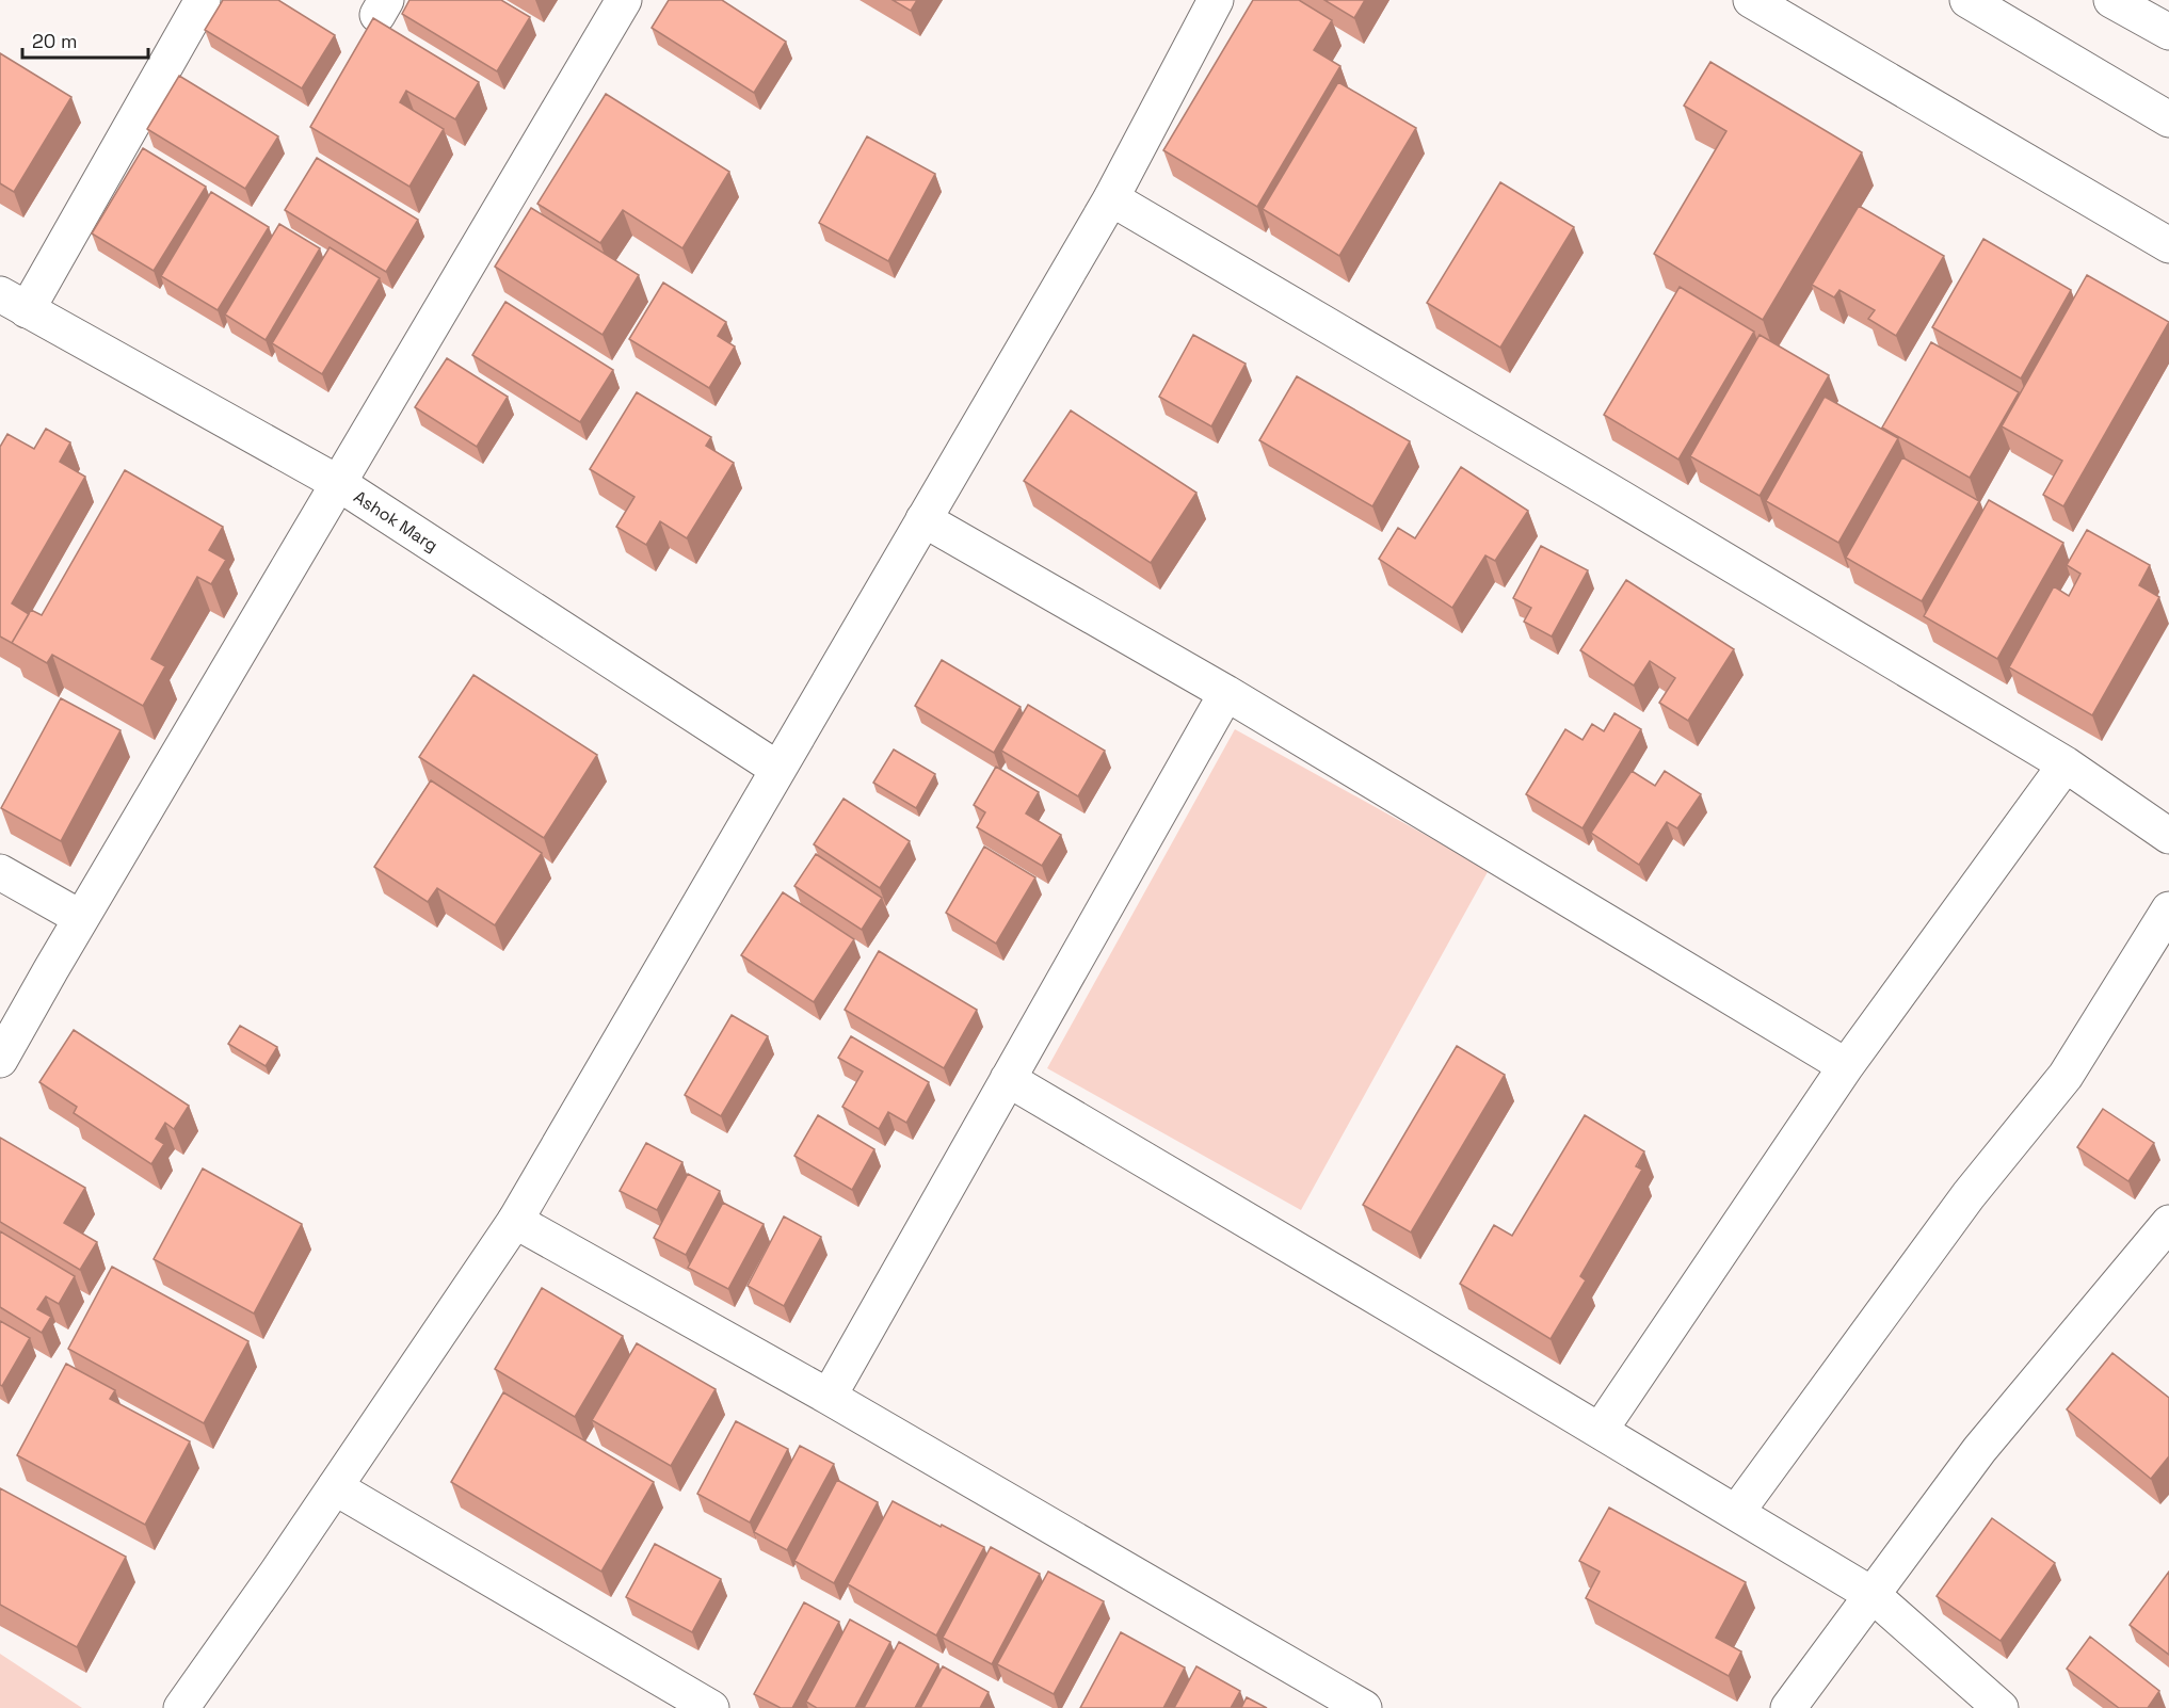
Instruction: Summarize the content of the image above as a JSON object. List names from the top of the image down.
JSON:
{
  "streets": {
    "street": ["Ashok Marg"]
  },
  "scale_bar": "20 m"
}
